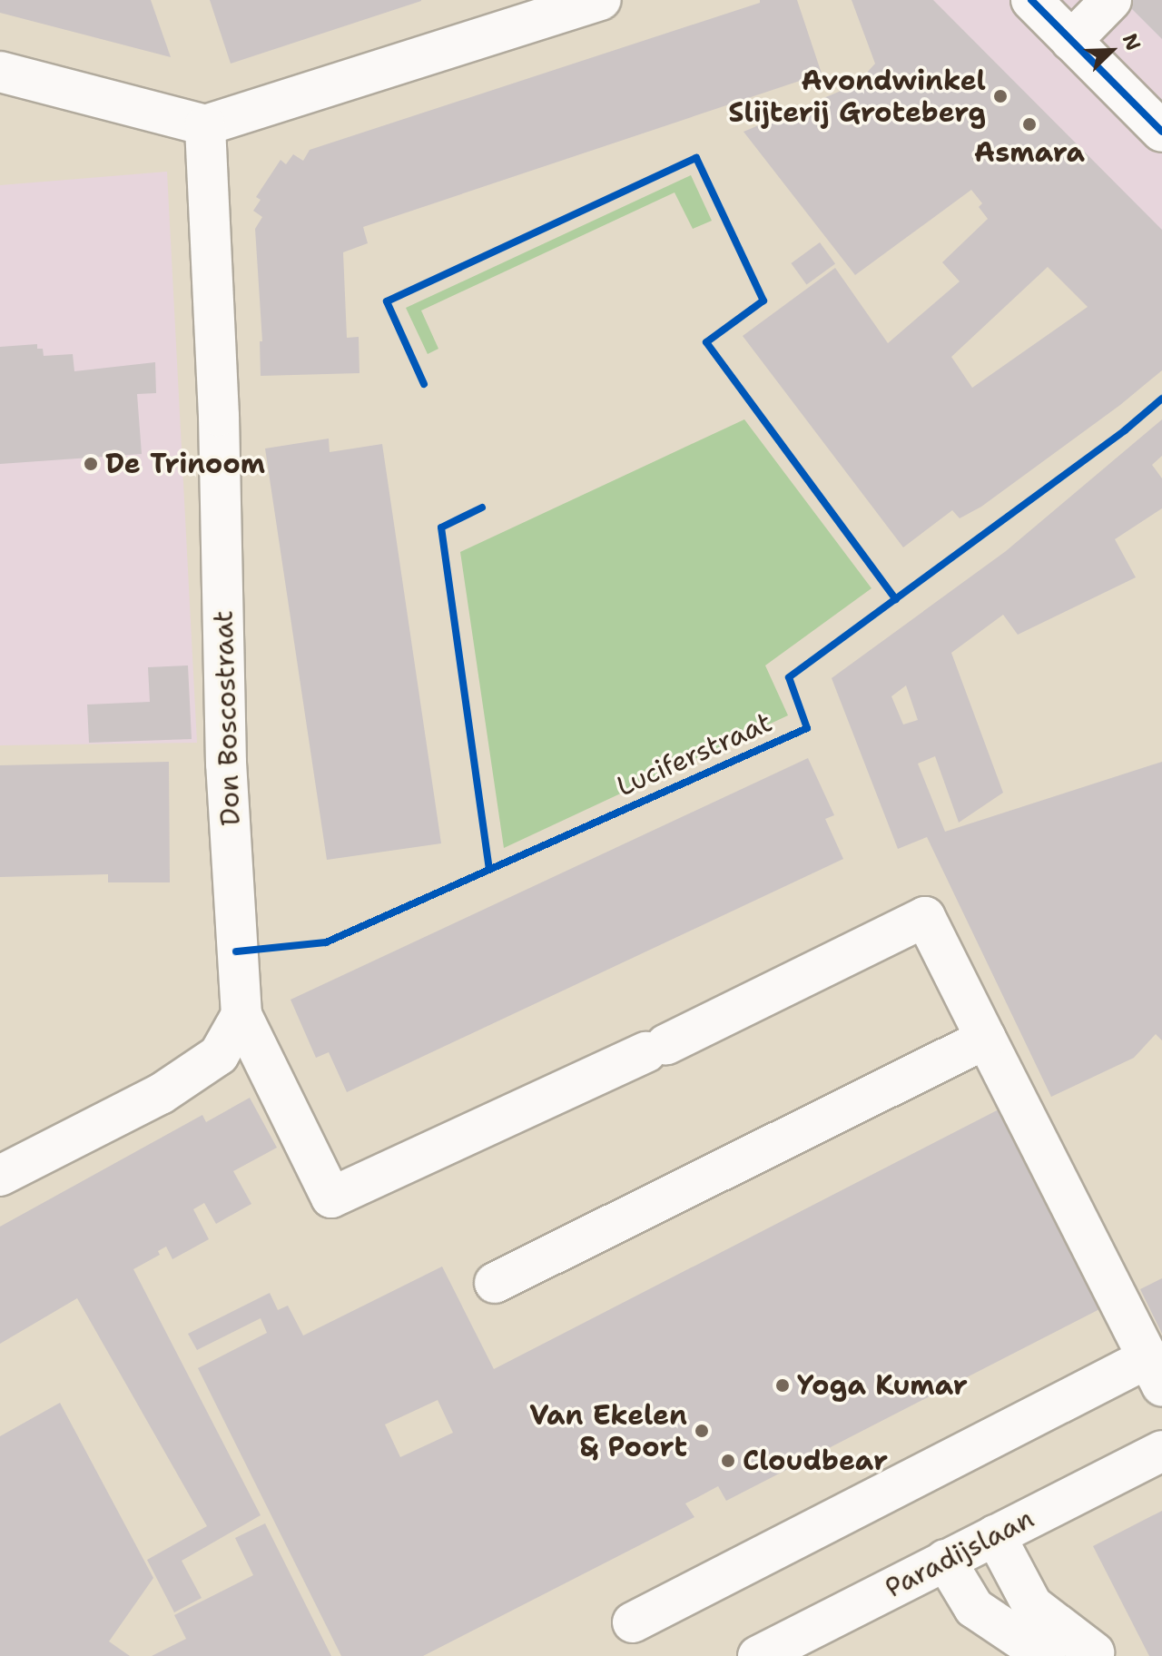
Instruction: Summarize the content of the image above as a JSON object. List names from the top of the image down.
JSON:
{
  "streets": {
    "street": ["Don Boscostraat", "Paradijslaan"],
    "cycle path": ["Luciferstraat"]
  },
  "places": [
    "Avondwinkel Slijterij Groteberg",
    "Asmara",
    "De Trinoom",
    "Yoga Kumar",
    "Van Ekelen & Poort",
    "Cloudbear"
  ],
  "north": "top right"
}
